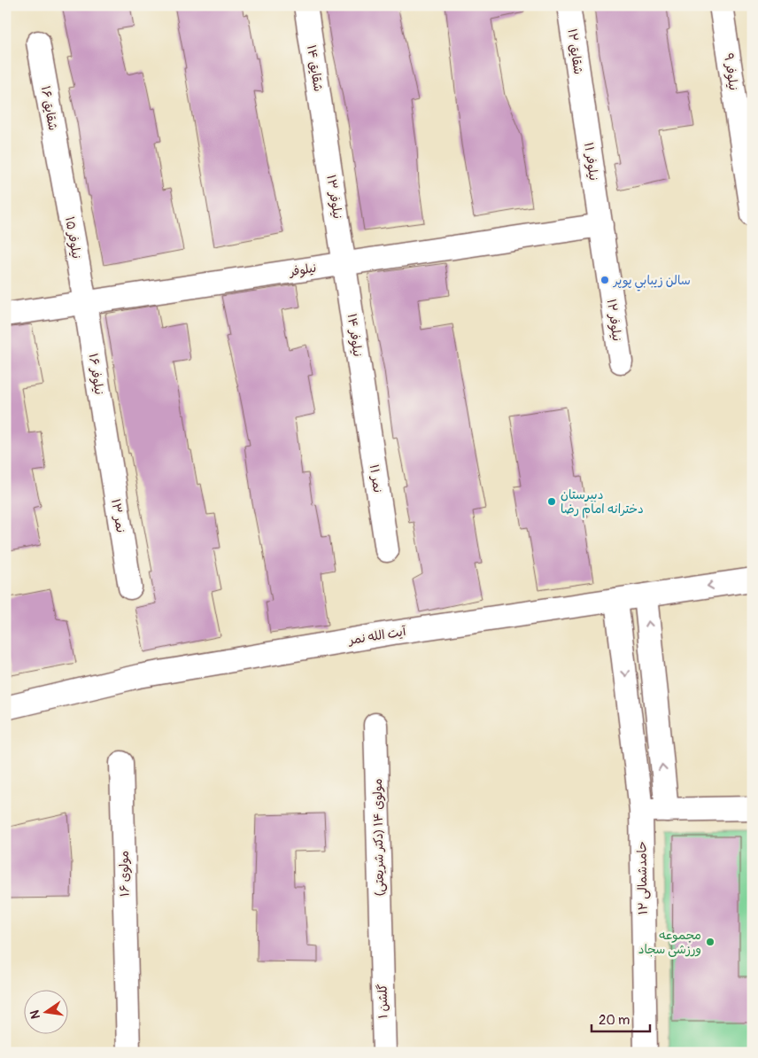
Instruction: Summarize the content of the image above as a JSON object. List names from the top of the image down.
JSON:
{
  "streets": {
    "street": [
      "شقایق ۱۲",
      "شقایق ۱۴",
      "نیلوفر ۹",
      "شقایق ۱۶",
      "نیلوفر ۱۱",
      "نیلوفر ۱۳",
      "نیلوفر ۱۵",
      "نیلوفر",
      "نیلوفر ۱۲",
      "نیلوفر ۱۴",
      "نیلوفر ۱۶",
      "نمر ۱۱",
      "نمر ۱۳",
      "آیت الله نمر",
      "مولوی ۱۴ (دکتر شریعتی)",
      "مولوی ۱۶",
      "حامدشمالی ۱۲",
      "گلشن ۱"
    ]
  },
  "crossings": [
    ["شقایق ۱۲", "نیلوفر ۱۱"],
    ["شقایق ۱۴", "نیلوفر ۱۳"],
    ["شقایق ۱۶", "نیلوفر ۱۵"],
    ["نیلوفر ۱۱", "نیلوفر"],
    ["نیلوفر ۱۱", "نیلوفر ۱۲"],
    ["نیلوفر ۱۳", "نیلوفر"],
    ["نیلوفر ۱۳", "نیلوفر ۱۴"],
    ["نیلوفر ۱۵", "نیلوفر"],
    ["نیلوفر ۱۵", "نیلوفر ۱۶"],
    ["نیلوفر", "نیلوفر ۱۲"],
    ["نیلوفر", "نیلوفر ۱۴"],
    ["نیلوفر", "نیلوفر ۱۶"],
    ["نیلوفر ۱۴", "نمر ۱۱"],
    ["نیلوفر ۱۶", "نمر ۱۳"],
    ["آیت الله نمر", "حامدشمالی ۱۲"],
    ["مولوی ۱۴ (دکتر شریعتی)", "گلشن ۱"]
  ],
  "places": ["سالن زيبابي پوپر", "دبیرستان دخترانه امام رضا", "مجموعه ورزشی سجاد"],
  "scale_bar": "20 m",
  "north": "left"
}
